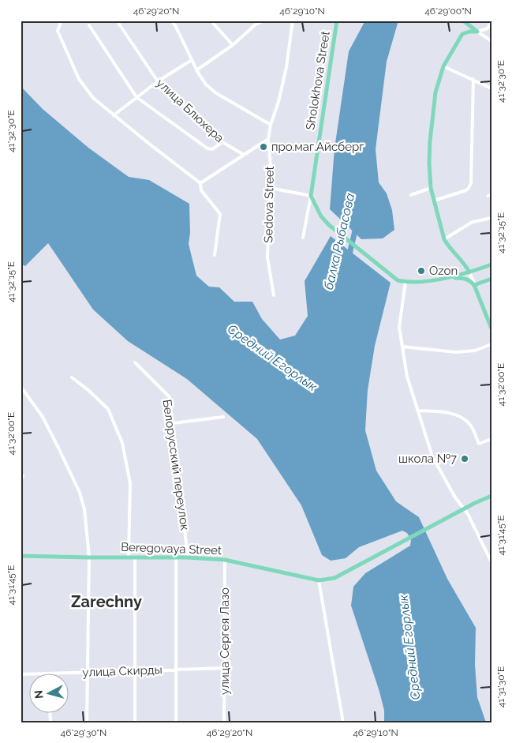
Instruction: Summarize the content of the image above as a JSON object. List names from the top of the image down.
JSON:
{
  "streets": {
    "main road": ["Sholokhova Street", "Beregovaya Street"],
    "street": [
      "улица Блюхера",
      "Sedova Street",
      "Белорусский переулок",
      "улица Сергея Лазо",
      "улица Скирды"
    ]
  },
  "crossings": [
    ["Белорусский переулок", "Beregovaya Street"],
    ["Beregovaya Street", "улица Сергея Лазо"],
    ["улица Сергея Лазо", "улица Скирды"]
  ],
  "districts": ["Zarechny"],
  "water": ["балка Рыбасова", "Средний Егорлык"],
  "places": ["про.маг.Айсберг", "Ozon", "школа №7"],
  "north": "left",
  "coordinates": [
    "46°29'20\"N",
    "46°29'10\"N",
    "46°29'00\"N",
    "41°32'30\"E",
    "41°32'15\"E",
    "41°32'00\"E",
    "41°31'45\"E",
    "41°31'30\"E",
    "46°29'30\"N"
  ]
}
